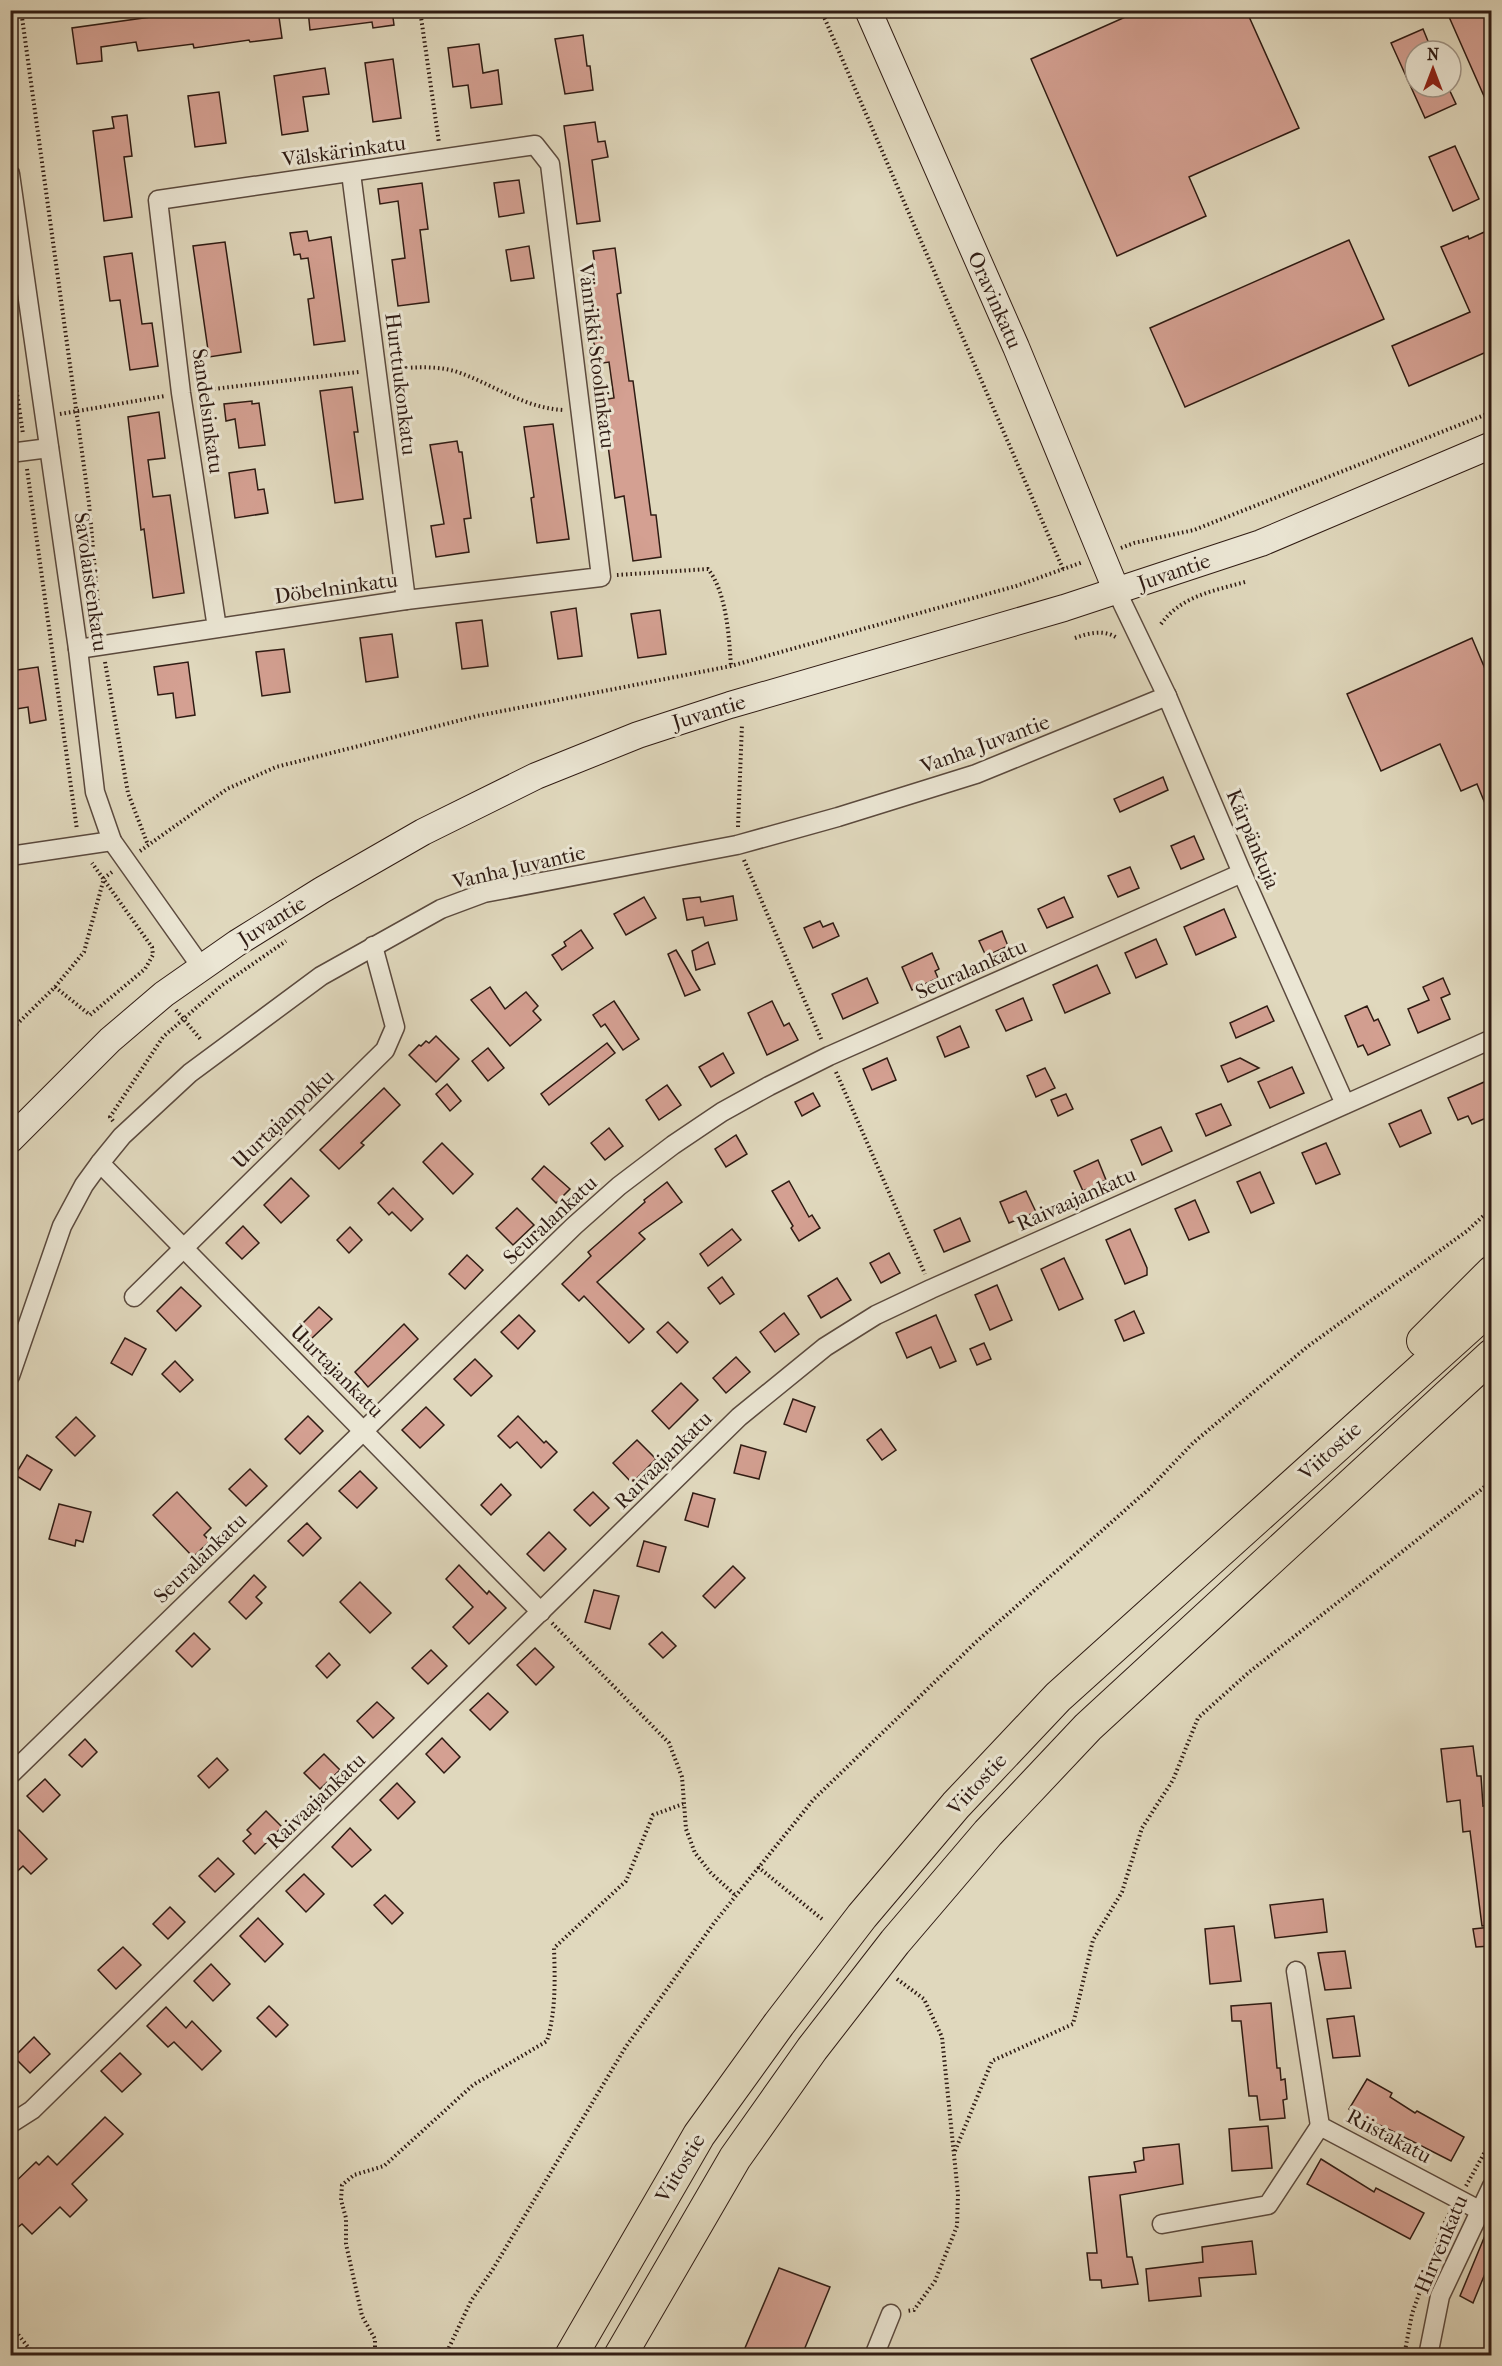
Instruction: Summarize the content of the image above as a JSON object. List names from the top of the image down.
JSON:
{
  "streets": {
    "highway": ["Viitostie"],
    "main road": ["Oravinkatu", "Juvantie"],
    "street": [
      "Välskärinkatu",
      "Vänrikki Stoolinkatu",
      "Hurttiukonkatu",
      "Sandelsinkatu",
      "Savolaistenkatu",
      "Döbelninkatu",
      "Vanha Juvantie",
      "Kärpänkuja",
      "Seuralankatu",
      "Uurtajanpolku",
      "Raivaajankatu",
      "Uurtajankatu",
      "Riistakatu",
      "Hirvenkatu"
    ]
  },
  "crossings": [
    ["Välskärinkatu", "Vänrikki Stoolinkatu"],
    ["Välskärinkatu", "Hurttiukonkatu"],
    ["Välskärinkatu", "Sandelsinkatu"],
    ["Oravinkatu", "Juvantie"],
    ["Oravinkatu", "Kärpänkuja"],
    ["Vänrikki Stoolinkatu", "Döbelninkatu"],
    ["Hurttiukonkatu", "Döbelninkatu"],
    ["Sandelsinkatu", "Döbelninkatu"],
    ["Juvantie", "Savolaistenkatu"],
    ["Juvantie", "Kärpänkuja"],
    ["Savolaistenkatu", "Döbelninkatu"],
    ["Vanha Juvantie", "Kärpänkuja"],
    ["Vanha Juvantie", "Uurtajanpolku"],
    ["Vanha Juvantie", "Uurtajankatu"],
    ["Kärpänkuja", "Seuralankatu"],
    ["Kärpänkuja", "Raivaajankatu"],
    ["Seuralankatu", "Uurtajankatu"],
    ["Uurtajanpolku", "Uurtajankatu"],
    ["Raivaajankatu", "Uurtajankatu"],
    ["Riistakatu", "Hirvenkatu"]
  ],
  "north": "top"
}
